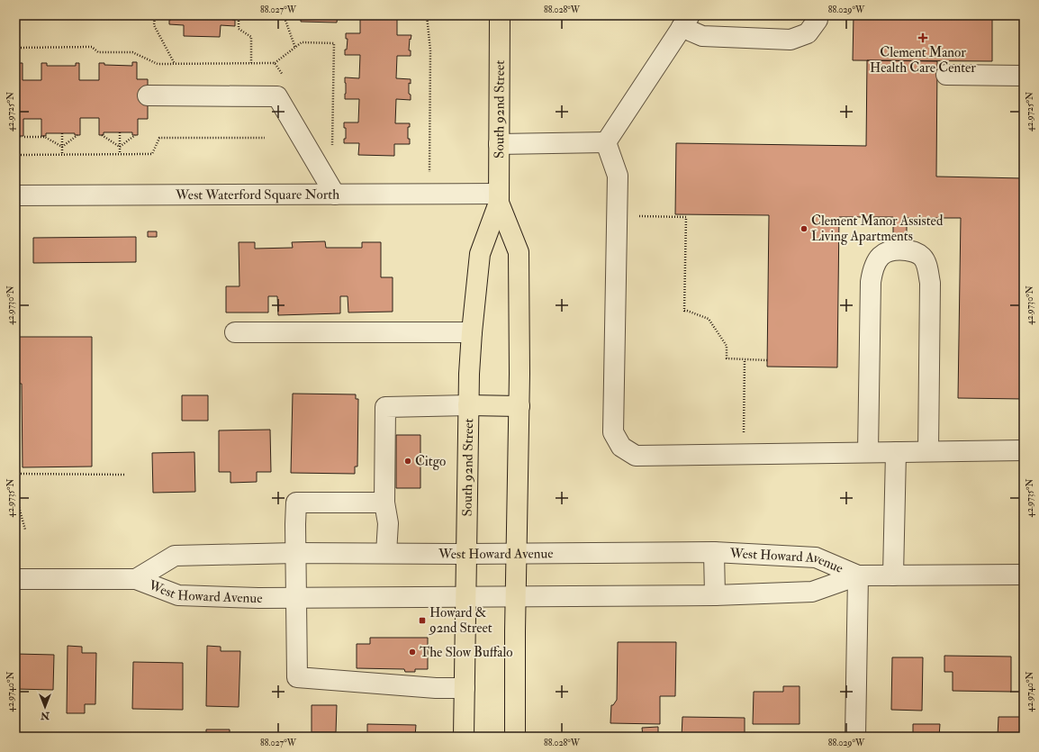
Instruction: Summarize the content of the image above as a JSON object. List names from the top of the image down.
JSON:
{
  "streets": {
    "main road": ["South 92nd Street"],
    "street": ["West Waterford Square North", "West Howard Avenue"]
  },
  "crossings": [
    ["South 92nd Street", "West Waterford Square North"],
    ["South 92nd Street", "West Howard Avenue"]
  ],
  "places": {
    "health": ["Clement Manor Health Care Center"],
    "other": ["Clement Manor Assisted Living Apartments", "Citgo", "The Slow Buffalo"],
    "transit": ["Howard & 92nd Street"]
  },
  "north": "bottom",
  "coordinates": [
    "88.027°W",
    "88.028°W",
    "88.029°W",
    "42.9725°N",
    "42.9730°N",
    "42.9735°N",
    "42.9740°N"
  ]
}
